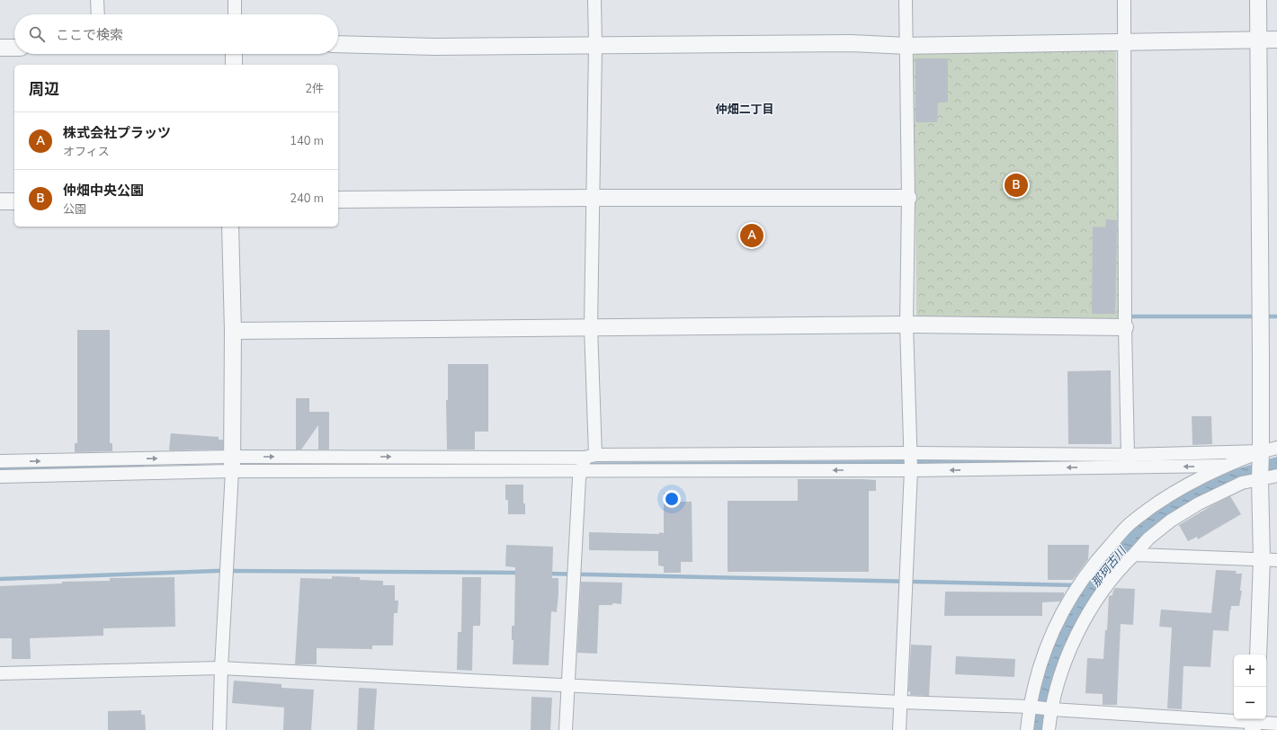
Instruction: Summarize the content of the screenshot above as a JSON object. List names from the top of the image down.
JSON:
{
  "districts": ["仲畑二丁目"],
  "water": ["那珂古川"],
  "page": {
    "search": "ここで検索",
    "heading": ["周辺", "2件"],
    "list": [
      {
        "mark": "A",
        "name": "株式会社プラッツ",
        "note": "オフィス",
        "value": "140 m"
      },
      {
        "mark": "B",
        "name": "仲畑中央公園",
        "note": "公園",
        "value": "240 m"
      }
    ],
    "pins": ["B", "A"],
    "map_buttons": ["+", "−"]
  }
}
